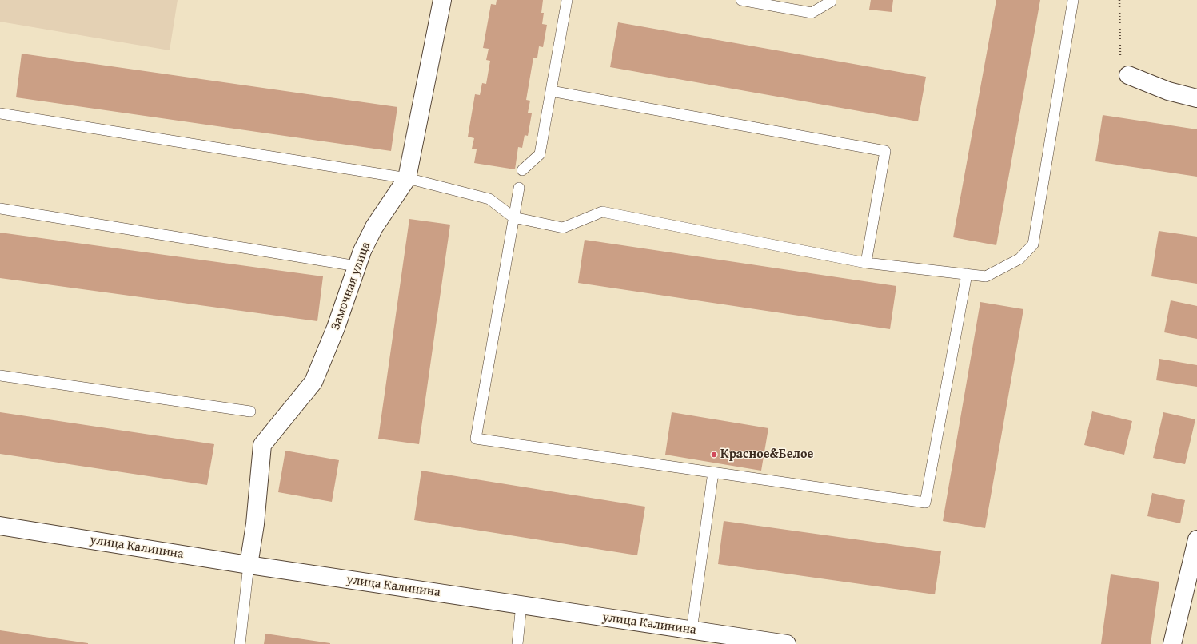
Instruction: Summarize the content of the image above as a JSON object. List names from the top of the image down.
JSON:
{
  "streets": {
    "street": ["Замочная улица", "улица Калинина"]
  },
  "crossings": [
    ["Замочная улица", "улица Калинина"]
  ],
  "places": ["Красное&Белое"]
}
